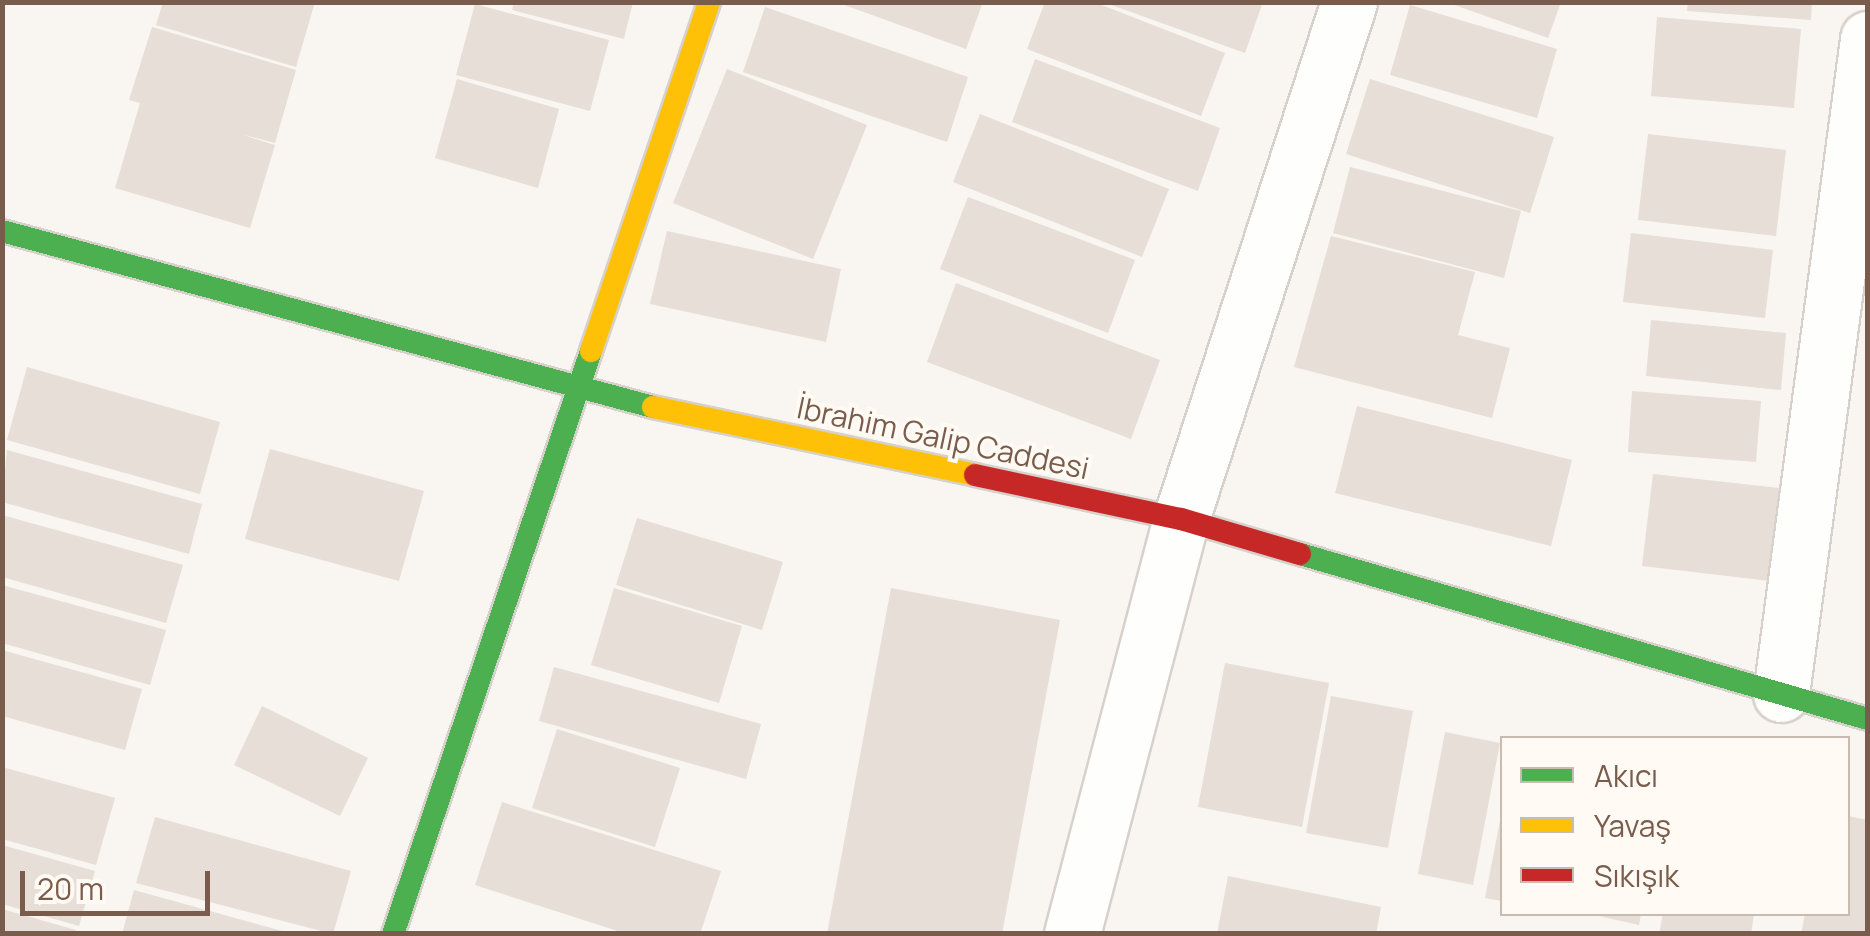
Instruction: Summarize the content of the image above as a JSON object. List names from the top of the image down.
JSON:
{
  "streets": {
    "street": ["İbrahim Galip Caddesi"]
  },
  "legend": ["Akıcı", "Yavaş", "Sıkışık"],
  "scale_bar": "20 m"
}
